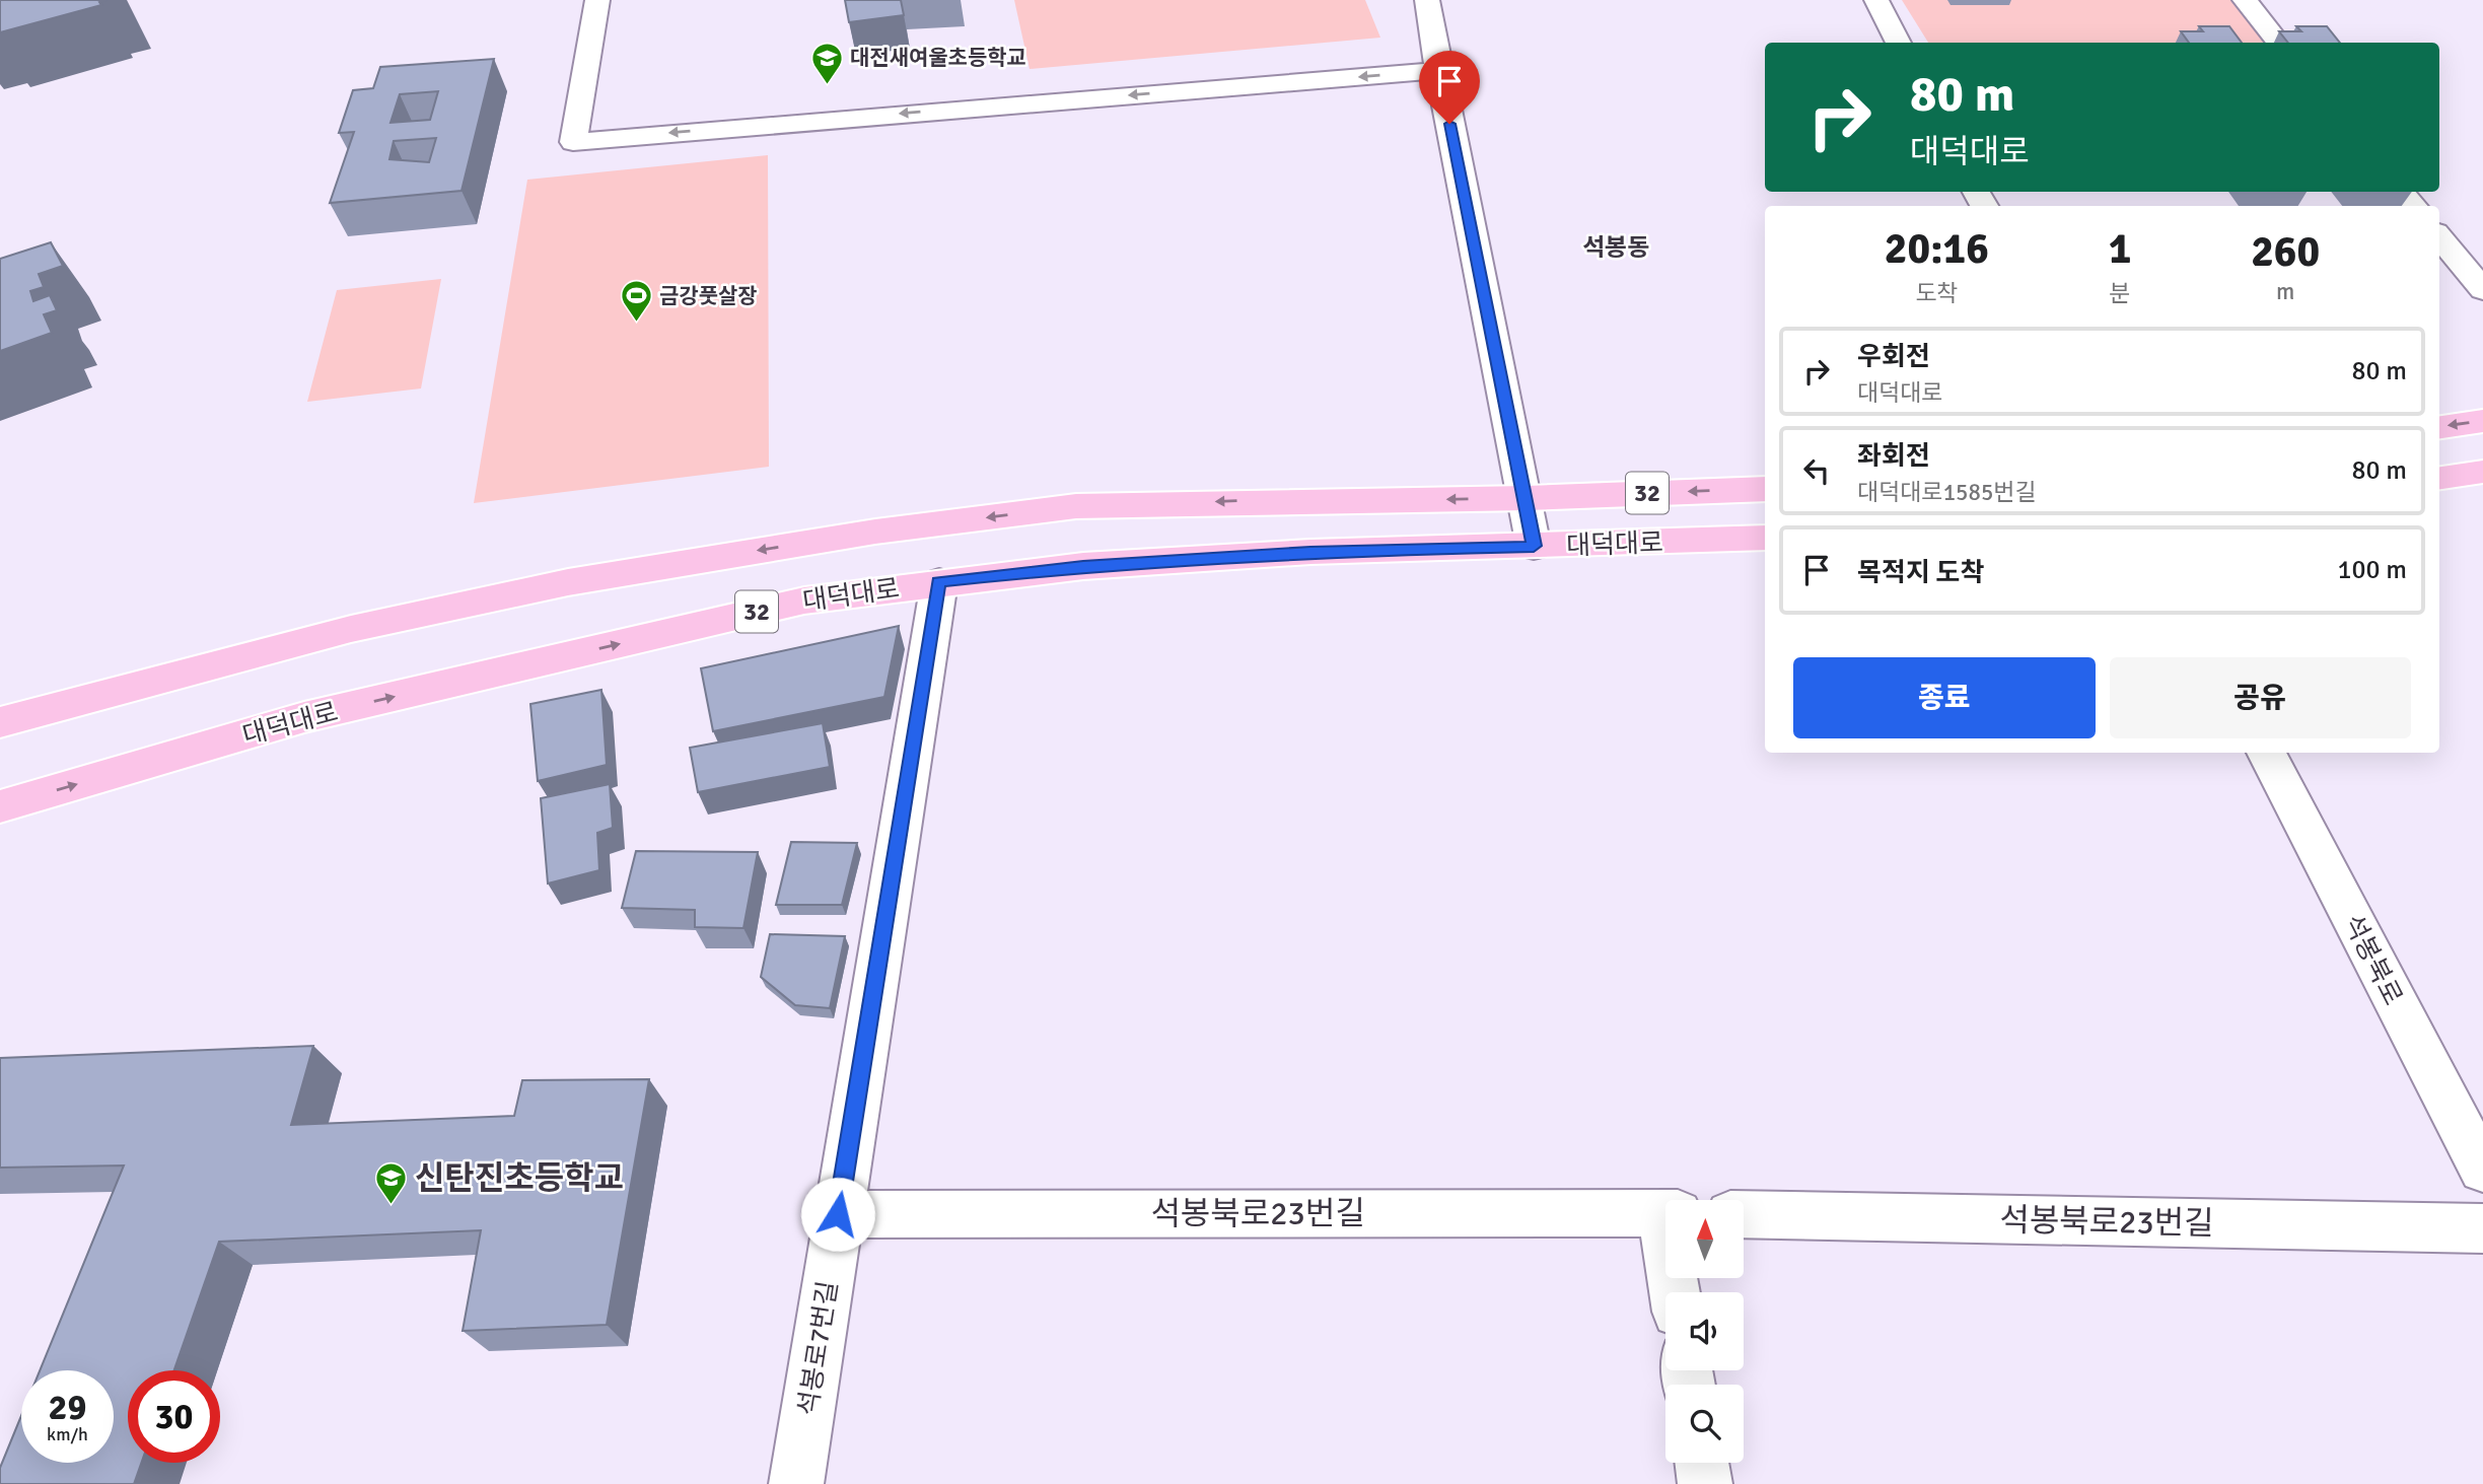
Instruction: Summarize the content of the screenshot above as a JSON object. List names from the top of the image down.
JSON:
{
  "streets": {
    "main road": ["32", "대덕대로"],
    "street": ["석봉북로", "석봉북로23번길", "석봉로7번길"]
  },
  "crossings": [
    ["대덕대로", "석봉로7번길"],
    ["석봉북로23번길", "석봉로7번길"]
  ],
  "districts": ["석봉동"],
  "places": {
    "school or university": ["대전새여울초등학교", "신탄진초등학교"],
    "sports": ["금강풋살장"]
  },
  "north": "top",
  "page": {
    "turn": ["80 m", "대덕대로"],
    "eta": [
      "20:16",
      "도착",
      "1",
      "분",
      "260",
      "m"
    ],
    "list": [
      {
        "name": "우회전",
        "note": "대덕대로",
        "value": "80 m"
      },
      {
        "name": "좌회전",
        "note": "대덕대로1585번길",
        "value": "80 m"
      },
      {
        "name": "목적지 도착",
        "value": "100 m"
      }
    ],
    "buttons": ["종료", "공유"],
    "speed": "29 km/h",
    "limit": "30"
  }
}
